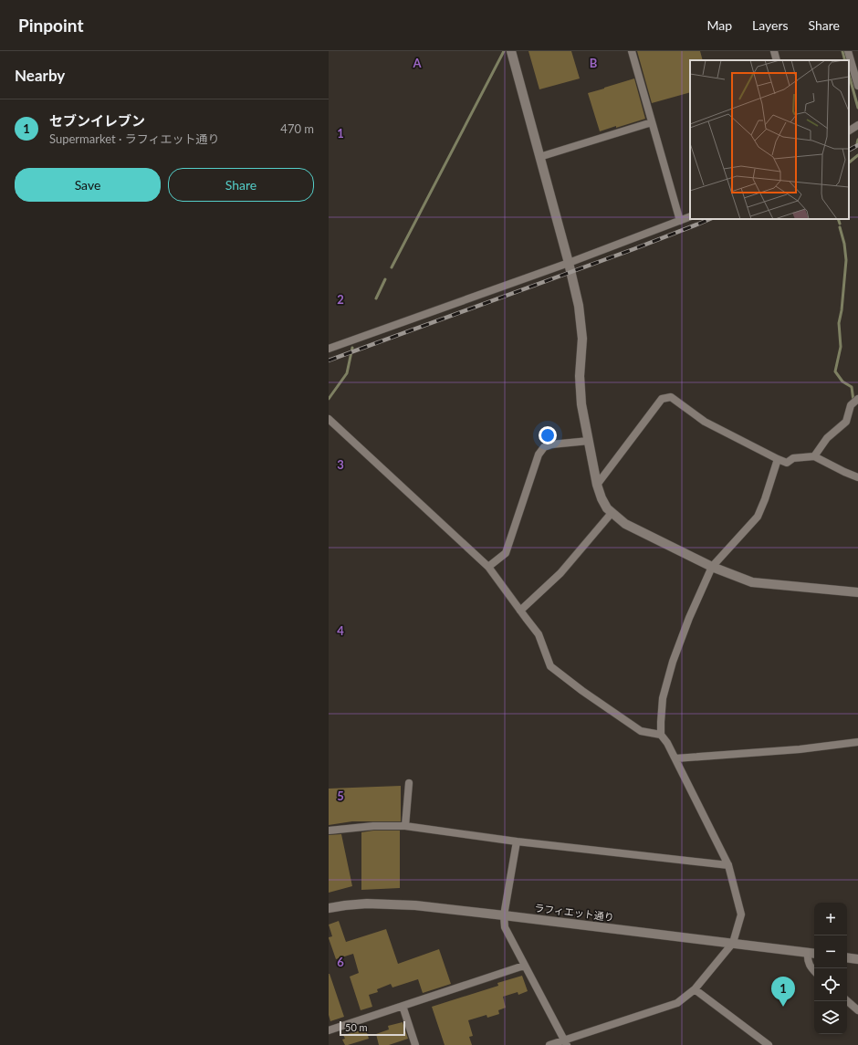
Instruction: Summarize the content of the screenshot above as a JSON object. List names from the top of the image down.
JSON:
{
  "streets": {
    "street": ["ラフィエット通り"]
  },
  "scale_bar": "50 m",
  "page": {
    "header": "Pinpoint",
    "nav": ["Map", "Layers", "Share"],
    "heading": "Nearby",
    "list": [
      {
        "mark": "1",
        "name": "セブンイレブン",
        "note": "Supermarket · ラフィエット通り",
        "value": "470 m"
      }
    ],
    "buttons": ["Save", "Share"],
    "map_buttons": ["+", "−"],
    "pins": "1",
    "scale": "50 m"
  },
  "grid": {
    "columns": ["A", "B"],
    "rows": [
      "1",
      "2",
      "3",
      "4",
      "5",
      "6"
    ]
  }
}
